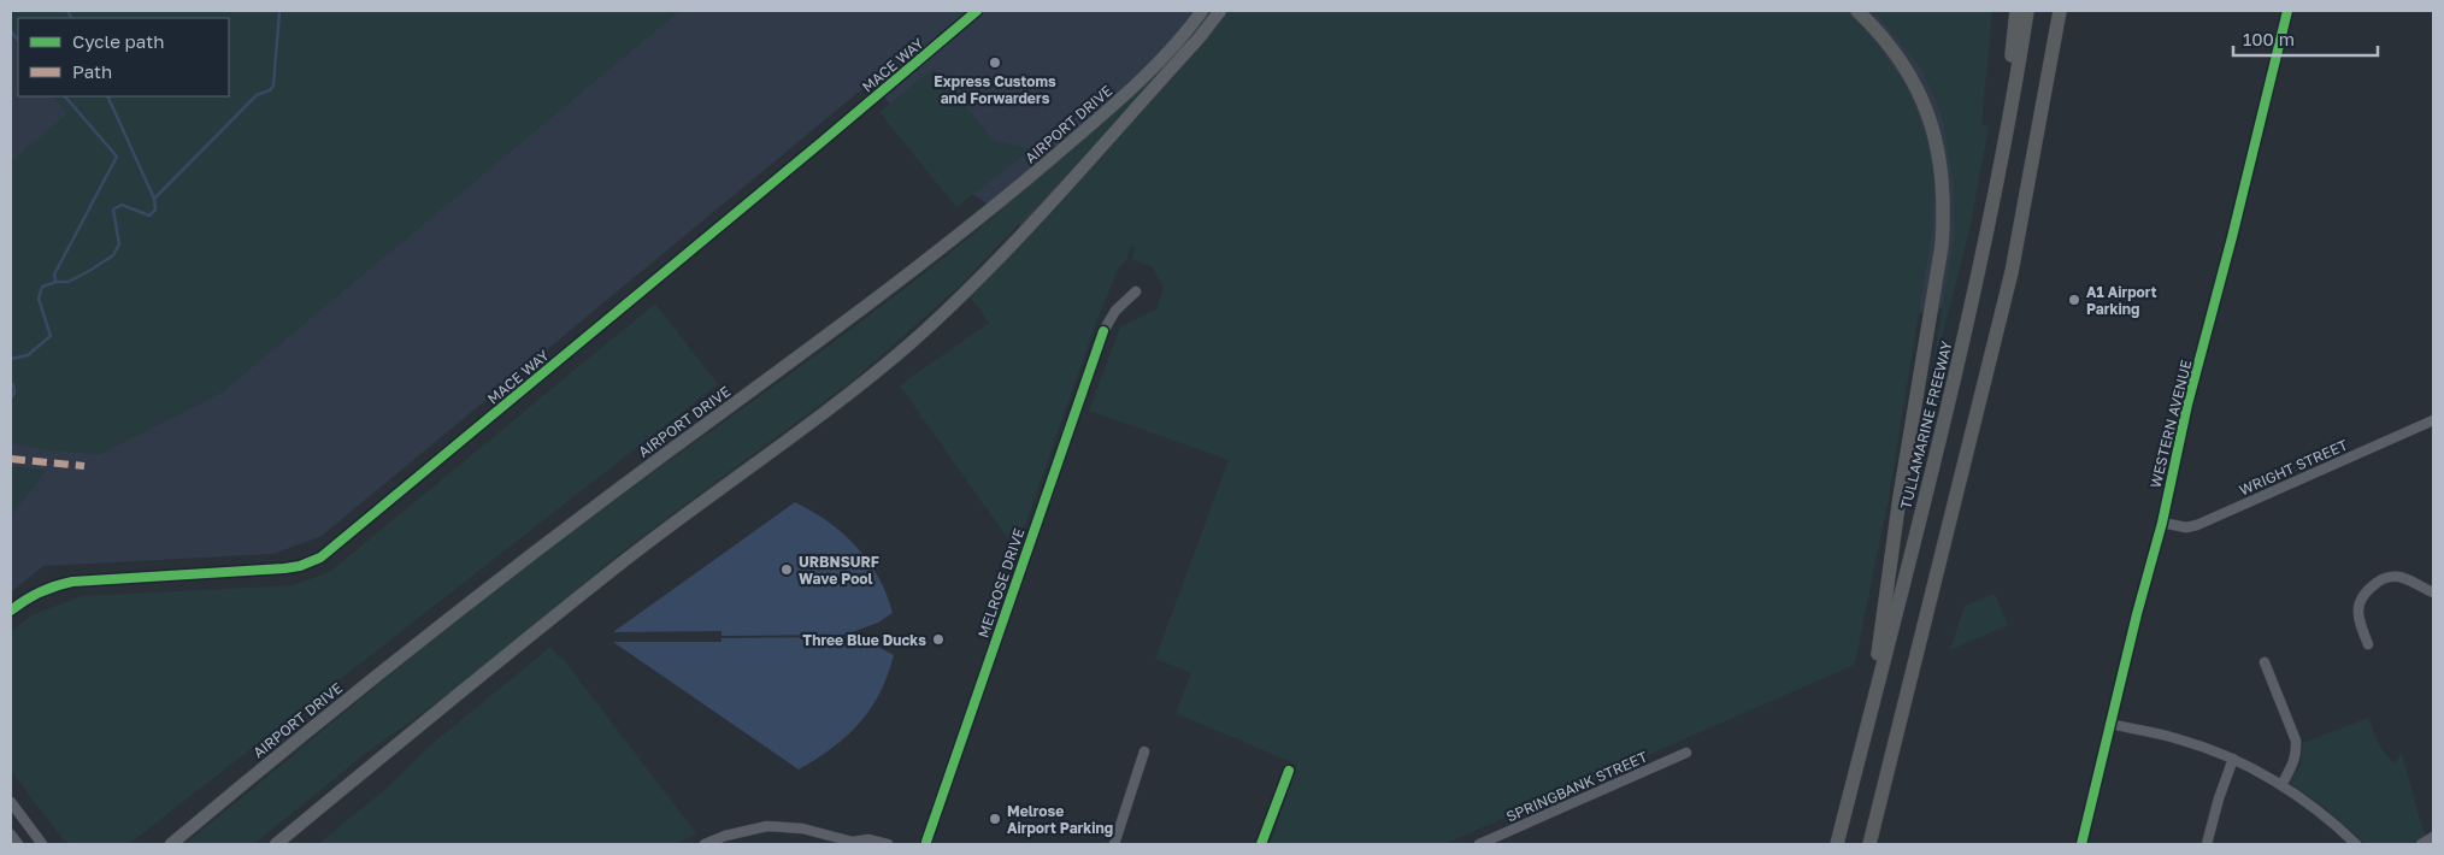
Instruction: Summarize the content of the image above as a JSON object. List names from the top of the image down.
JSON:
{
  "streets": {
    "highway": ["TULLAMARINE FREEWAY"],
    "main road": ["AIRPORT DRIVE"],
    "street": [
      "MACE WAY",
      "WESTERN AVENUE",
      "WRIGHT STREET",
      "MELROSE DRIVE",
      "SPRINGBANK STREET"
    ]
  },
  "crossings": [
    ["WESTERN AVENUE", "WRIGHT STREET"]
  ],
  "places": [
    "Express Customs and Forwarders",
    "A1 Airport Parking",
    "URBNSURF Wave Pool",
    "Three Blue Ducks",
    "Melrose Airport Parking"
  ],
  "legend": ["Cycle path", "Path"],
  "scale_bar": "100 m"
}
